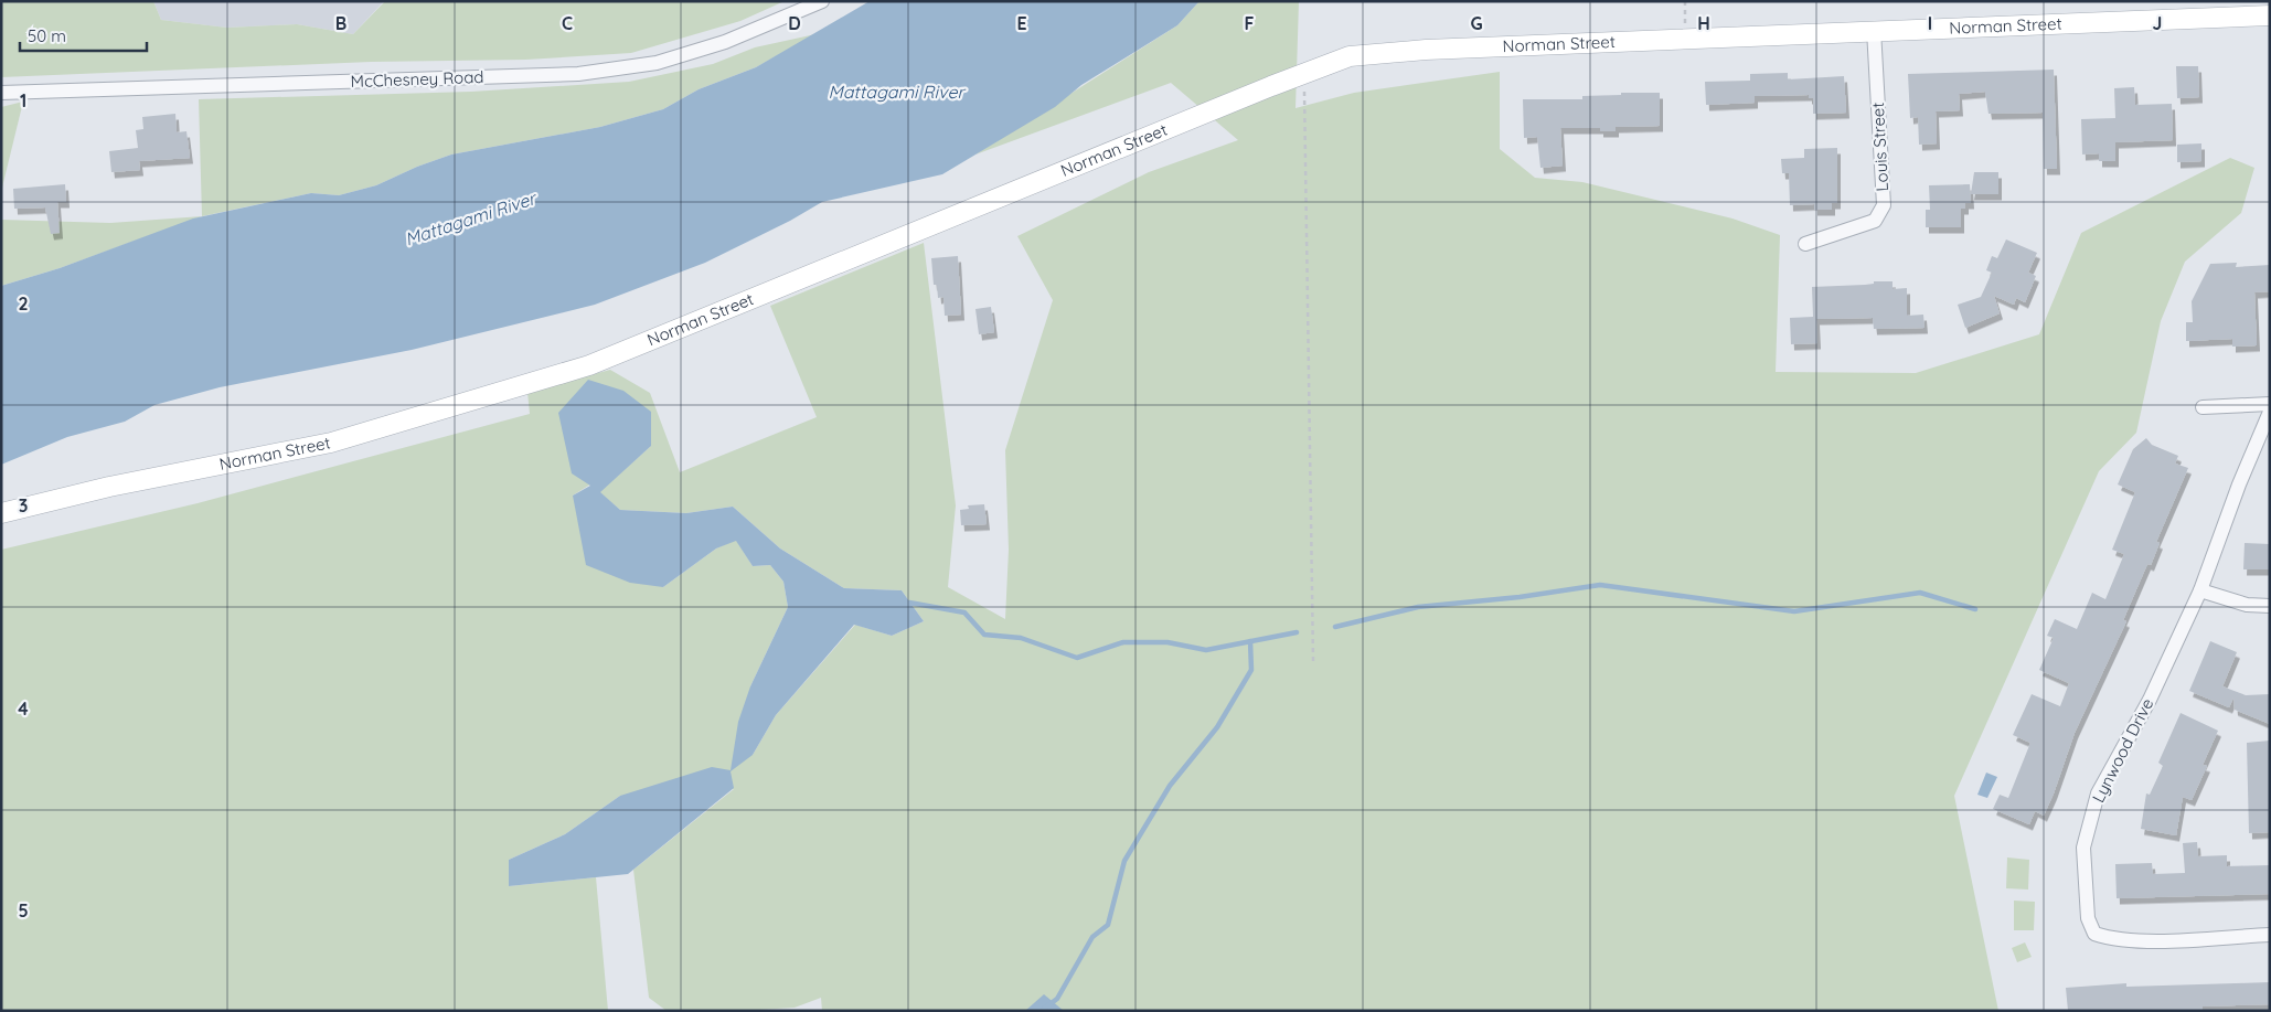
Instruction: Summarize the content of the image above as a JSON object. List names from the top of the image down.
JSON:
{
  "streets": {
    "street": [
      "Norman Street",
      "McChesney Road",
      "Louis Street",
      "Lynwood Drive"
    ]
  },
  "crossings": [
    ["Norman Street", "Louis Street"]
  ],
  "water": ["Mattagami River"],
  "scale_bar": "50 m",
  "grid": {
    "columns": [
      "B",
      "C",
      "D",
      "E",
      "F",
      "G",
      "H",
      "I",
      "J"
    ],
    "rows": [
      "1",
      "2",
      "3",
      "4",
      "5"
    ]
  }
}
